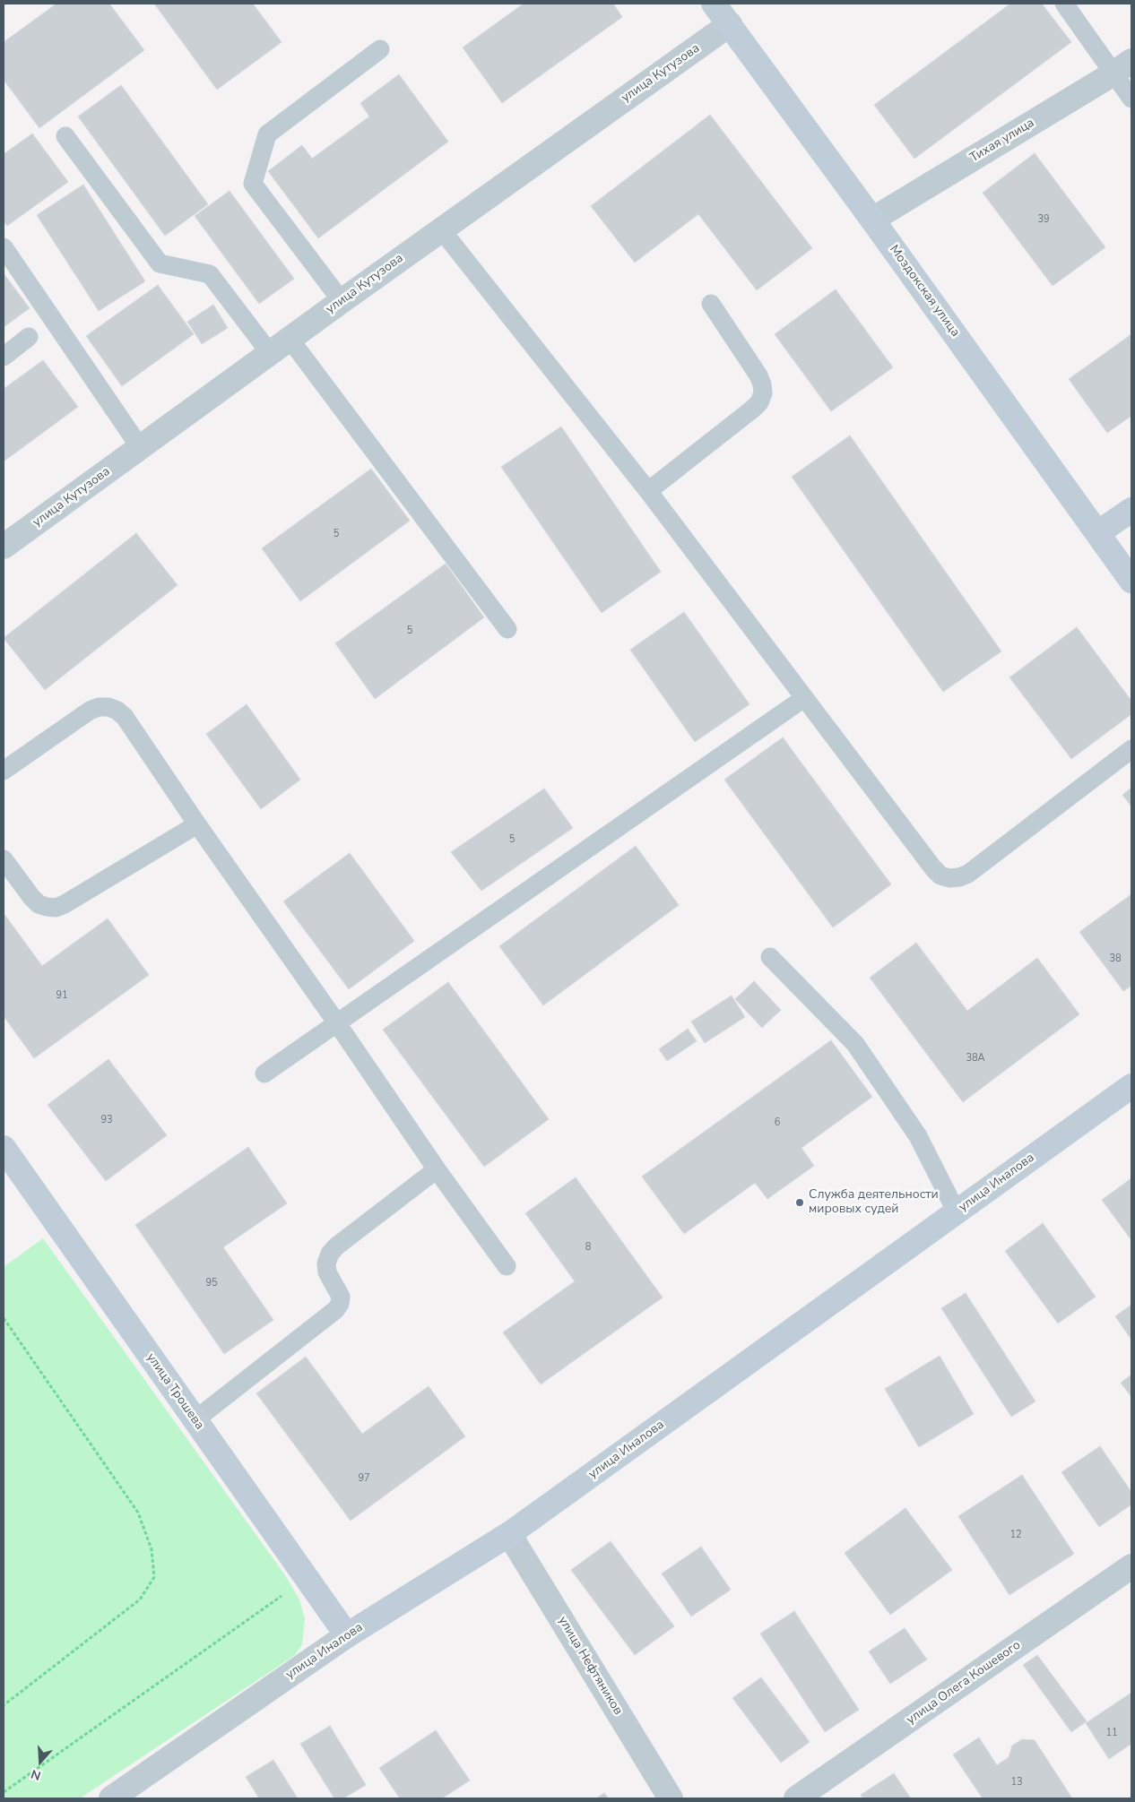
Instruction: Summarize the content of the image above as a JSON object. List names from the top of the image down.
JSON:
{
  "streets": {
    "street": [
      "улица Кутузова",
      "Тихая улица",
      "Моздокская улица",
      "улица Иналова",
      "улица Трошева",
      "улица Нефтяников",
      "улица Олега Кошевого"
    ]
  },
  "crossings": [
    ["улица Кутузова", "Моздокская улица"],
    ["Тихая улица", "Моздокская улица"],
    ["улица Иналова", "улица Трошева"],
    ["улица Иналова", "улица Нефтяников"]
  ],
  "places": ["Служба деятельности мировых судей"],
  "house_numbers": [
    "39",
    "5",
    "5",
    "5",
    "38",
    "91",
    "38А",
    "93",
    "6",
    "8",
    "95",
    "97",
    "12",
    "11",
    "13"
  ],
  "north": "bottom"
}
